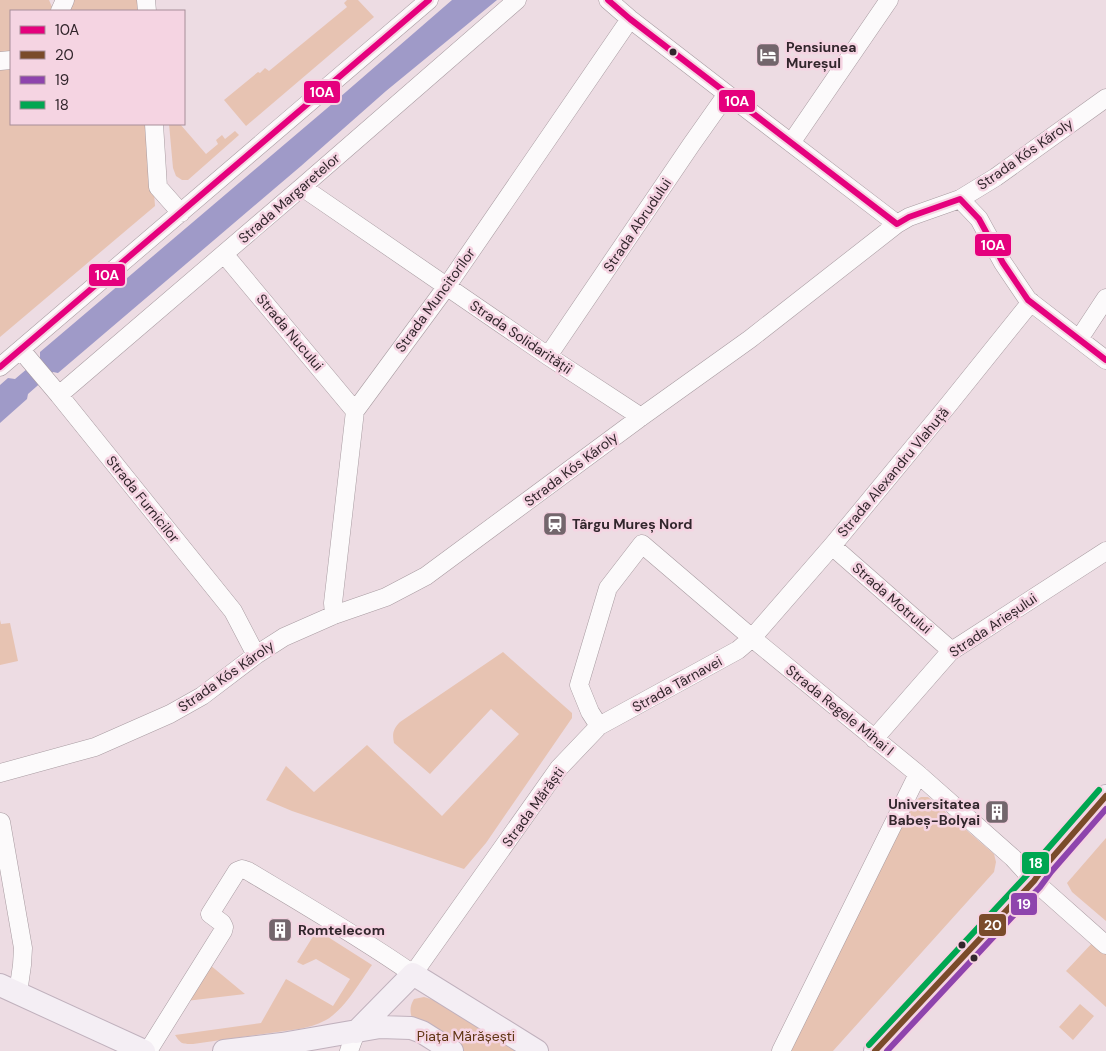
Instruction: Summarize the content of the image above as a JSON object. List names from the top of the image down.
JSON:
{
  "streets": {
    "main road": ["Strada Mărăști"],
    "street": [
      "Strada Kós Károly",
      "Strada Margaretelor",
      "Strada Abrudului",
      "Strada Muncitorilor",
      "Strada Nucului",
      "Strada Solidarității",
      "Strada Alexandru Vlahuță",
      "Strada Furnicilor",
      "Strada Motrului",
      "Strada Arieșului",
      "Strada Târnavei",
      "Strada Regele Mihai I"
    ]
  },
  "crossings": [
    ["Strada Kós Károly", "Strada Muncitorilor"],
    ["Strada Kós Károly", "Strada Solidarității"],
    ["Strada Kós Károly", "Strada Furnicilor"],
    ["Strada Margaretelor", "Strada Nucului"],
    ["Strada Margaretelor", "Strada Solidarității"],
    ["Strada Margaretelor", "Strada Furnicilor"],
    ["Strada Abrudului", "Strada Solidarității"],
    ["Strada Muncitorilor", "Strada Nucului"],
    ["Strada Muncitorilor", "Strada Solidarității"],
    ["Strada Alexandru Vlahuță", "Strada Motrului"],
    ["Strada Alexandru Vlahuță", "Strada Târnavei"],
    ["Strada Alexandru Vlahuță", "Strada Regele Mihai I"],
    ["Strada Motrului", "Strada Arieșului"],
    ["Strada Arieșului", "Strada Regele Mihai I"],
    ["Strada Târnavei", "Strada Regele Mihai I"],
    ["Strada Târnavei", "Strada Mărăști"],
    ["Strada Regele Mihai I", "Strada Mărăști"]
  ],
  "parks": ["Piața Mărășești"],
  "places": {
    "hotel": ["Pensiunea Mureșul"],
    "station": ["Târgu Mureș Nord"],
    "building": ["Universitatea Babeș-Bolyai", "Romtelecom"]
  },
  "lines": [
    "transit line 10A",
    "transit line 18",
    "transit line 20",
    "transit line 19"
  ],
  "legend": [
    "10A",
    "20",
    "19",
    "18"
  ]
}
